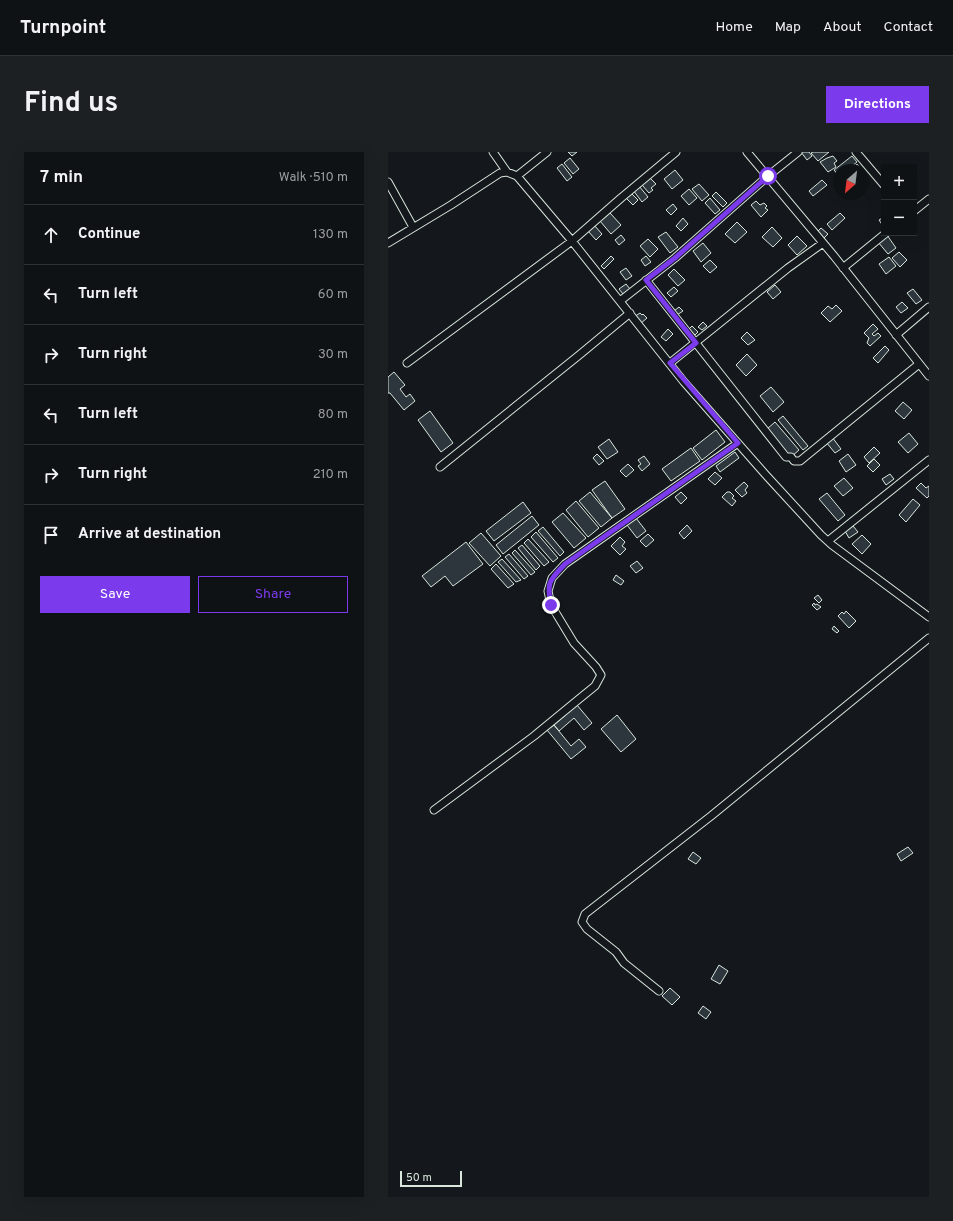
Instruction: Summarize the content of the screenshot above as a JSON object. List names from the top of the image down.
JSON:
{
  "scale_bar": "50 m",
  "north": "bottom left",
  "page": {
    "header": "Turnpoint",
    "nav": [
      "Home",
      "Map",
      "About",
      "Contact"
    ],
    "title": "Find us",
    "buttons": [
      "Directions",
      ["Save", "Share"]
    ],
    "heading": ["7 min", "Walk · 510 m"],
    "map_buttons": ["+", "−"],
    "list": [
      ["Continue", "130 m"],
      ["Turn left", "60 m"],
      ["Turn right", "30 m"],
      ["Turn left", "80 m"],
      ["Turn right", "210 m"],
      "Arrive at destination"
    ],
    "scale": "50 m"
  }
}
